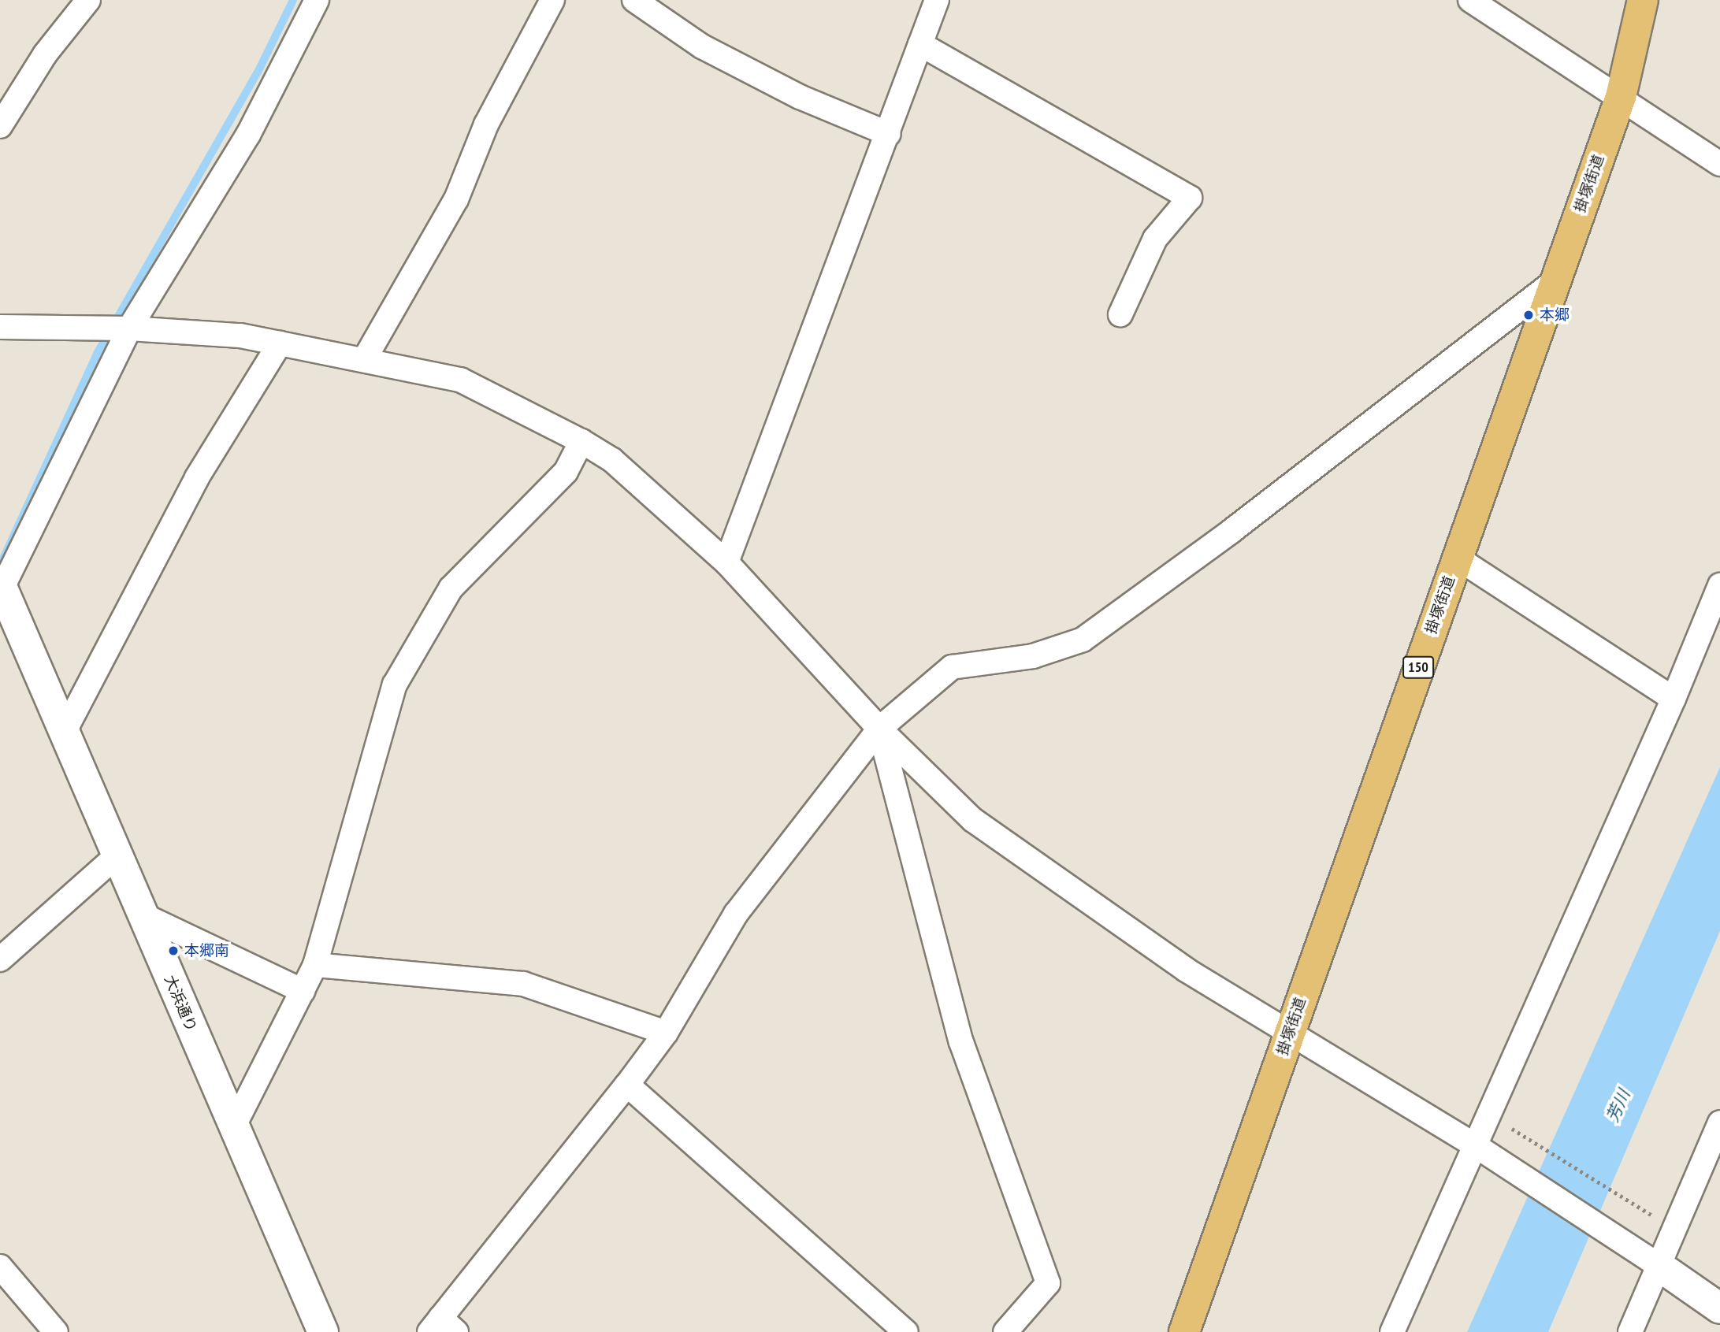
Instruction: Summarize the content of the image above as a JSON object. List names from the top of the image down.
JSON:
{
  "streets": {
    "highway": ["掛塚街道", "150"],
    "street": ["大浜通り"]
  },
  "water": ["芳川"],
  "places": ["本郷", "本郷南"]
}
